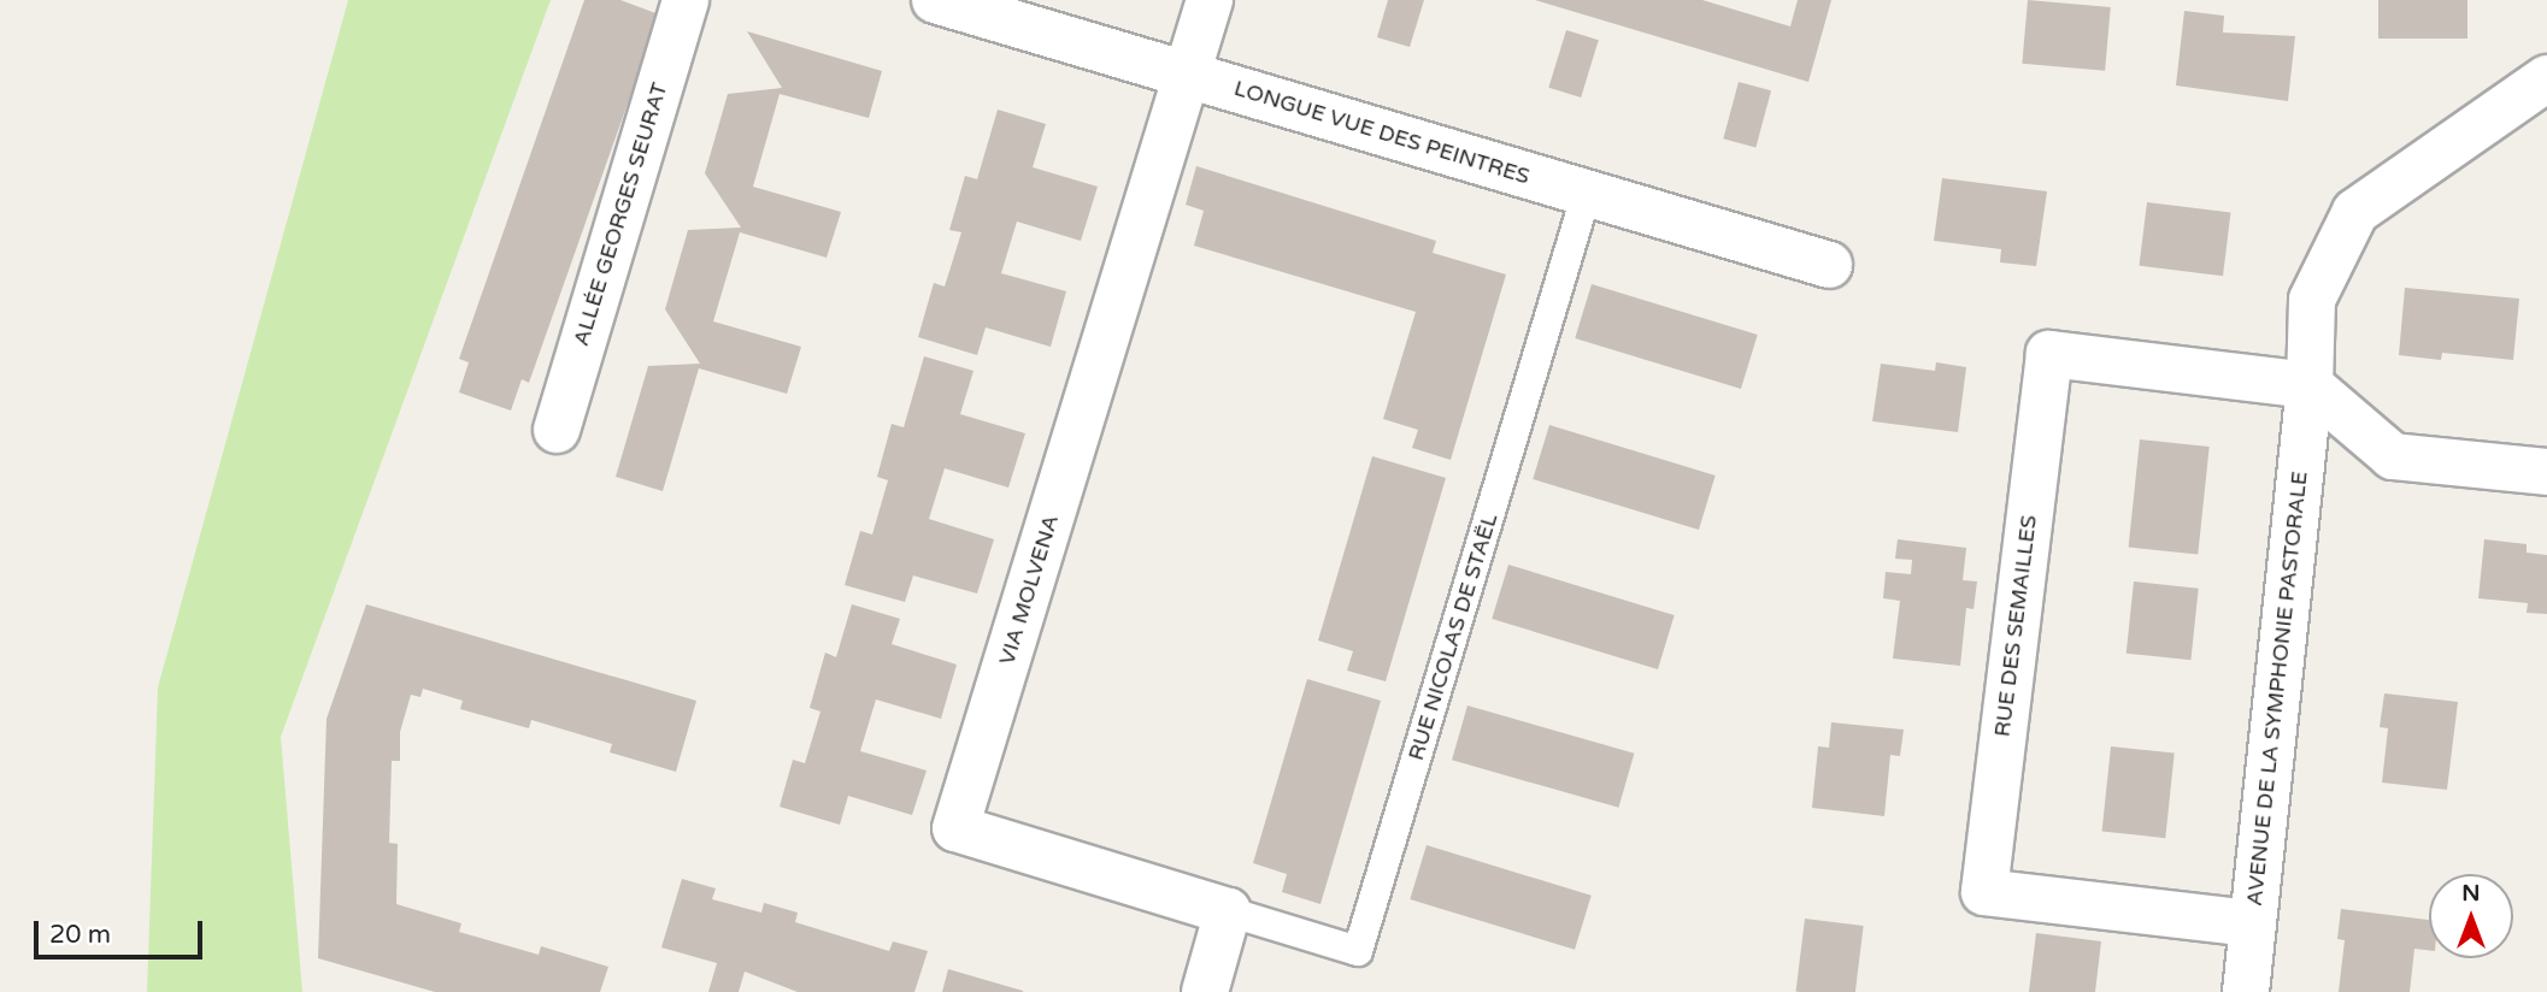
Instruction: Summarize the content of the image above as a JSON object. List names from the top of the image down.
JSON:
{
  "streets": {
    "street": [
      "LONGUE VUE DES PEINTRES",
      "ALLÉE GEORGES SEURAT",
      "VIA MOLVENA",
      "RUE DES SEMAILLES",
      "AVENUE DE LA SYMPHONIE PASTORALE"
    ],
    "lane": ["RUE NICOLAS DE STAËL"]
  },
  "crossings": [
    ["LONGUE VUE DES PEINTRES", "VIA MOLVENA"],
    ["LONGUE VUE DES PEINTRES", "RUE NICOLAS DE STAËL"],
    ["VIA MOLVENA", "RUE NICOLAS DE STAËL"],
    ["RUE DES SEMAILLES", "AVENUE DE LA SYMPHONIE PASTORALE"]
  ],
  "scale_bar": "20 m",
  "north": "top"
}
